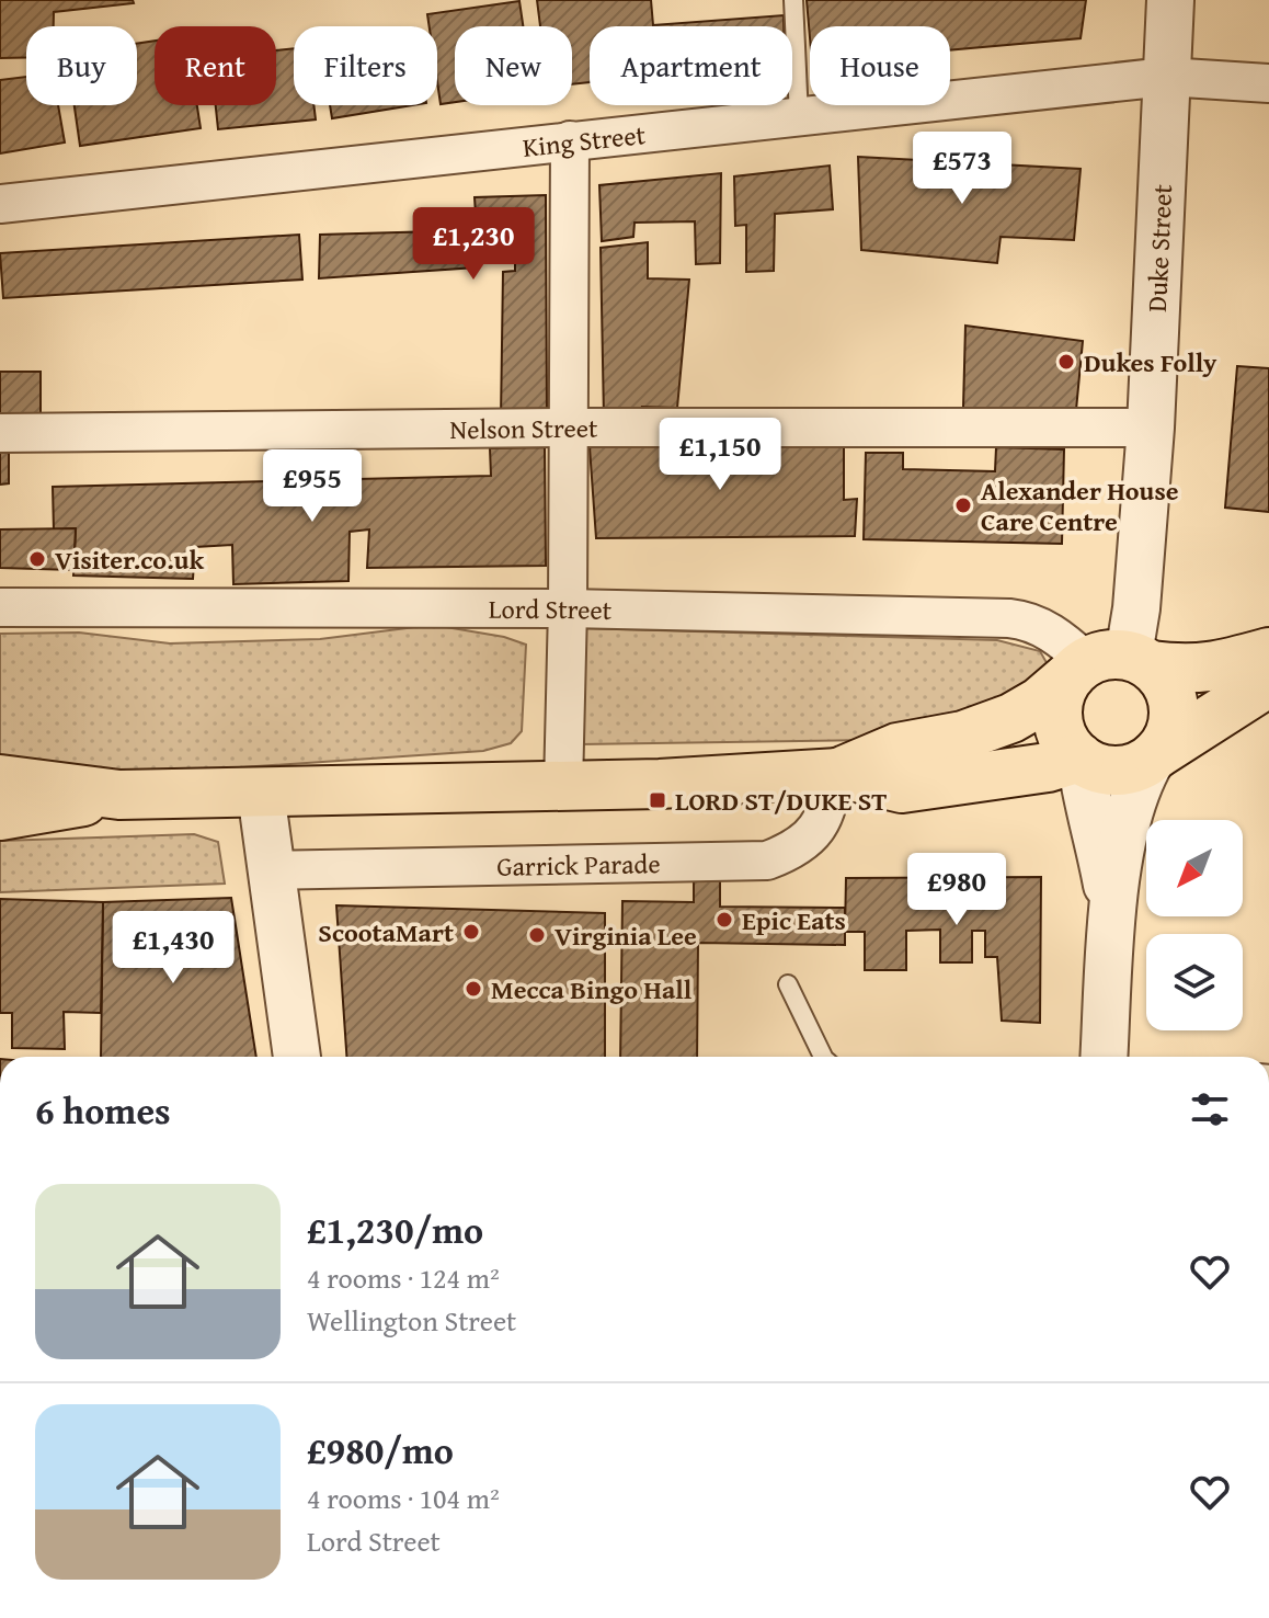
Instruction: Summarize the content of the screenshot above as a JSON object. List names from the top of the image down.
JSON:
{
  "streets": {
    "street": [
      "King Street",
      "Duke Street",
      "Nelson Street",
      "Lord Street",
      "Garrick Parade"
    ]
  },
  "crossings": [
    ["King Street", "Duke Street"],
    ["Duke Street", "Nelson Street"],
    ["Duke Street", "Lord Street"]
  ],
  "places": {
    "other": [
      "Dukes Folly",
      "Alexander House Care Centre",
      "Visiter.co.uk",
      "Epic Eats",
      "ScootaMart",
      "Virginia Lee",
      "Mecca Bingo Hall"
    ],
    "transit": ["LORD ST/DUKE ST"]
  },
  "north": "bottom left",
  "page": {
    "chip": [
      "Buy",
      "Rent",
      "Filters",
      "New",
      "Apartment",
      "House"
    ],
    "price": [
      "£573",
      "£1,230",
      "£1,150",
      "£955",
      "£980",
      "£1,430"
    ],
    "heading": "6 homes",
    "list": [
      {
        "name": "£1,230/mo",
        "note": "4 rooms · 124 m² · Wellington Street"
      },
      {
        "name": "£980/mo",
        "note": "4 rooms · 104 m² · Lord Street"
      }
    ]
  }
}
